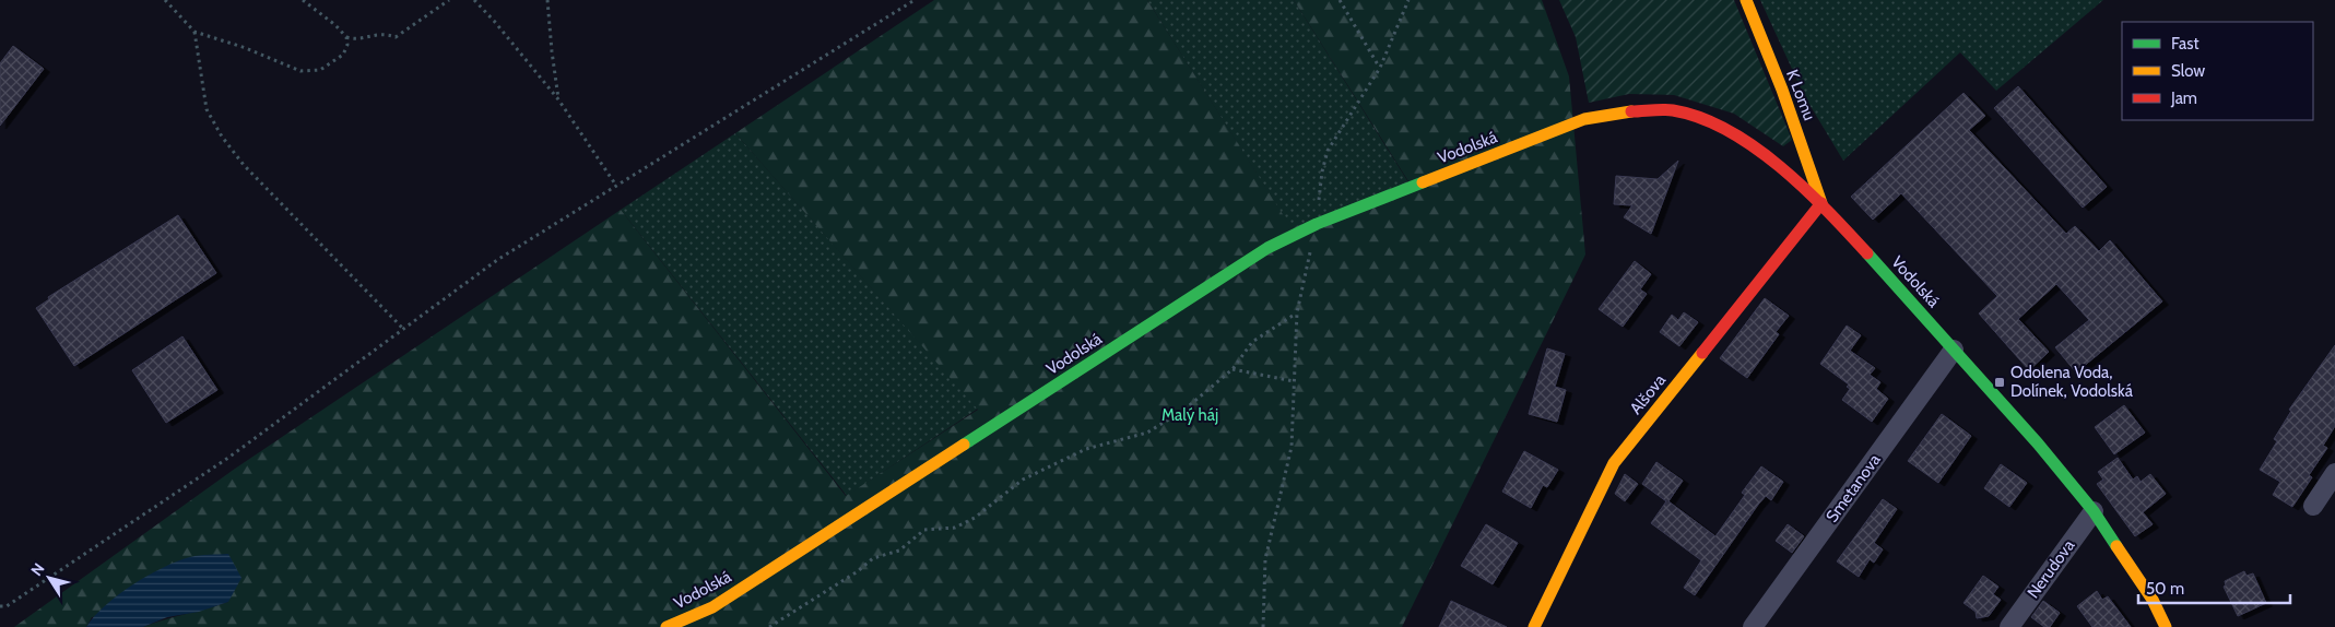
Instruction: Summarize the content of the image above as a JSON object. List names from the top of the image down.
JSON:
{
  "streets": {
    "street": [
      "K Lomu",
      "Vodolská",
      "Alšova",
      "Smetanova",
      "Nerudova"
    ]
  },
  "crossings": [
    ["K Lomu", "Vodolská"],
    ["K Lomu", "Alšova"],
    ["Vodolská", "Alšova"],
    ["Vodolská", "Smetanova"],
    ["Vodolská", "Nerudova"]
  ],
  "parks": ["Malý háj"],
  "places": {
    "transit": ["Odolena Voda, Dolínek, Vodolská"]
  },
  "legend": ["Fast", "Slow", "Jam"],
  "scale_bar": "50 m",
  "north": "top left"
}
